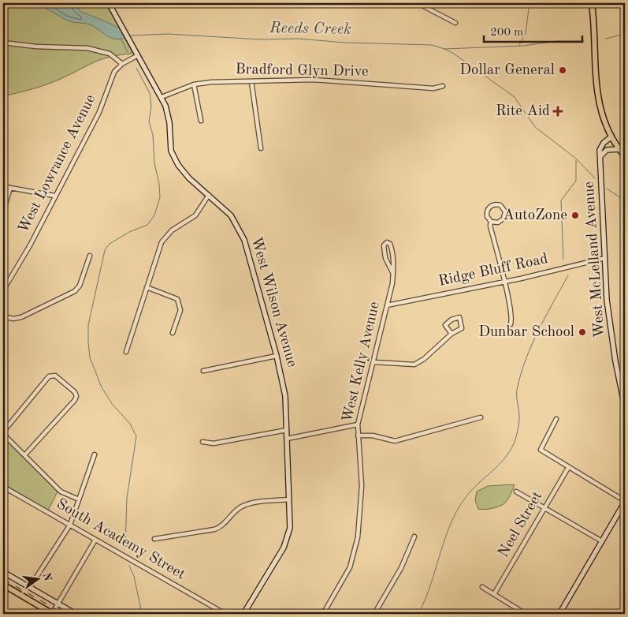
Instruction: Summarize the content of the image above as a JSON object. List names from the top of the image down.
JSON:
{
  "streets": {
    "street": [
      "Bradford Glyn Drive",
      "West Lowrance Avenue",
      "West McLelland Avenue",
      "Ridge Bluff Road",
      "West Wilson Avenue",
      "West Kelly Avenue",
      "Neel Street",
      "South Academy Street"
    ]
  },
  "crossings": [
    ["Bradford Glyn Drive", "West Wilson Avenue"],
    ["West Lowrance Avenue", "West Wilson Avenue"],
    ["West McLelland Avenue", "Ridge Bluff Road"],
    ["Ridge Bluff Road", "West Kelly Avenue"]
  ],
  "water": ["Reeds Creek"],
  "places": {
    "other": ["Dollar General", "AutoZone", "Dunbar School"],
    "health": ["Rite Aid"]
  },
  "scale_bar": "200 m",
  "north": "right"
}
